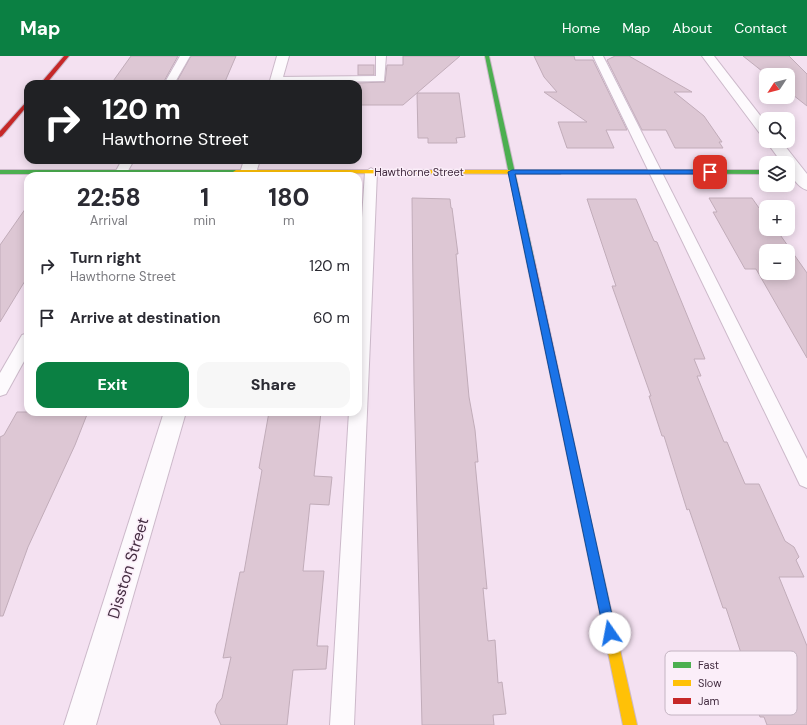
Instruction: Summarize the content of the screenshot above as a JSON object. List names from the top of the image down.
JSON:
{
  "streets": {
    "street": ["Hawthorne Street", "Disston Street"]
  },
  "legend": ["Fast", "Slow", "Jam"],
  "north": "bottom left",
  "page": {
    "header": "Map",
    "nav": [
      "Home",
      "Map",
      "About",
      "Contact"
    ],
    "map_buttons": ["+", "−"],
    "turn": ["120 m", "Hawthorne Street"],
    "eta": [
      "22:58",
      "Arrival",
      "1",
      "min",
      "180",
      "m"
    ],
    "list": [
      {
        "name": "Turn right",
        "note": "Hawthorne Street",
        "value": "120 m"
      },
      {
        "name": "Arrive at destination",
        "value": "60 m"
      }
    ],
    "buttons": ["Exit", "Share"]
  }
}
